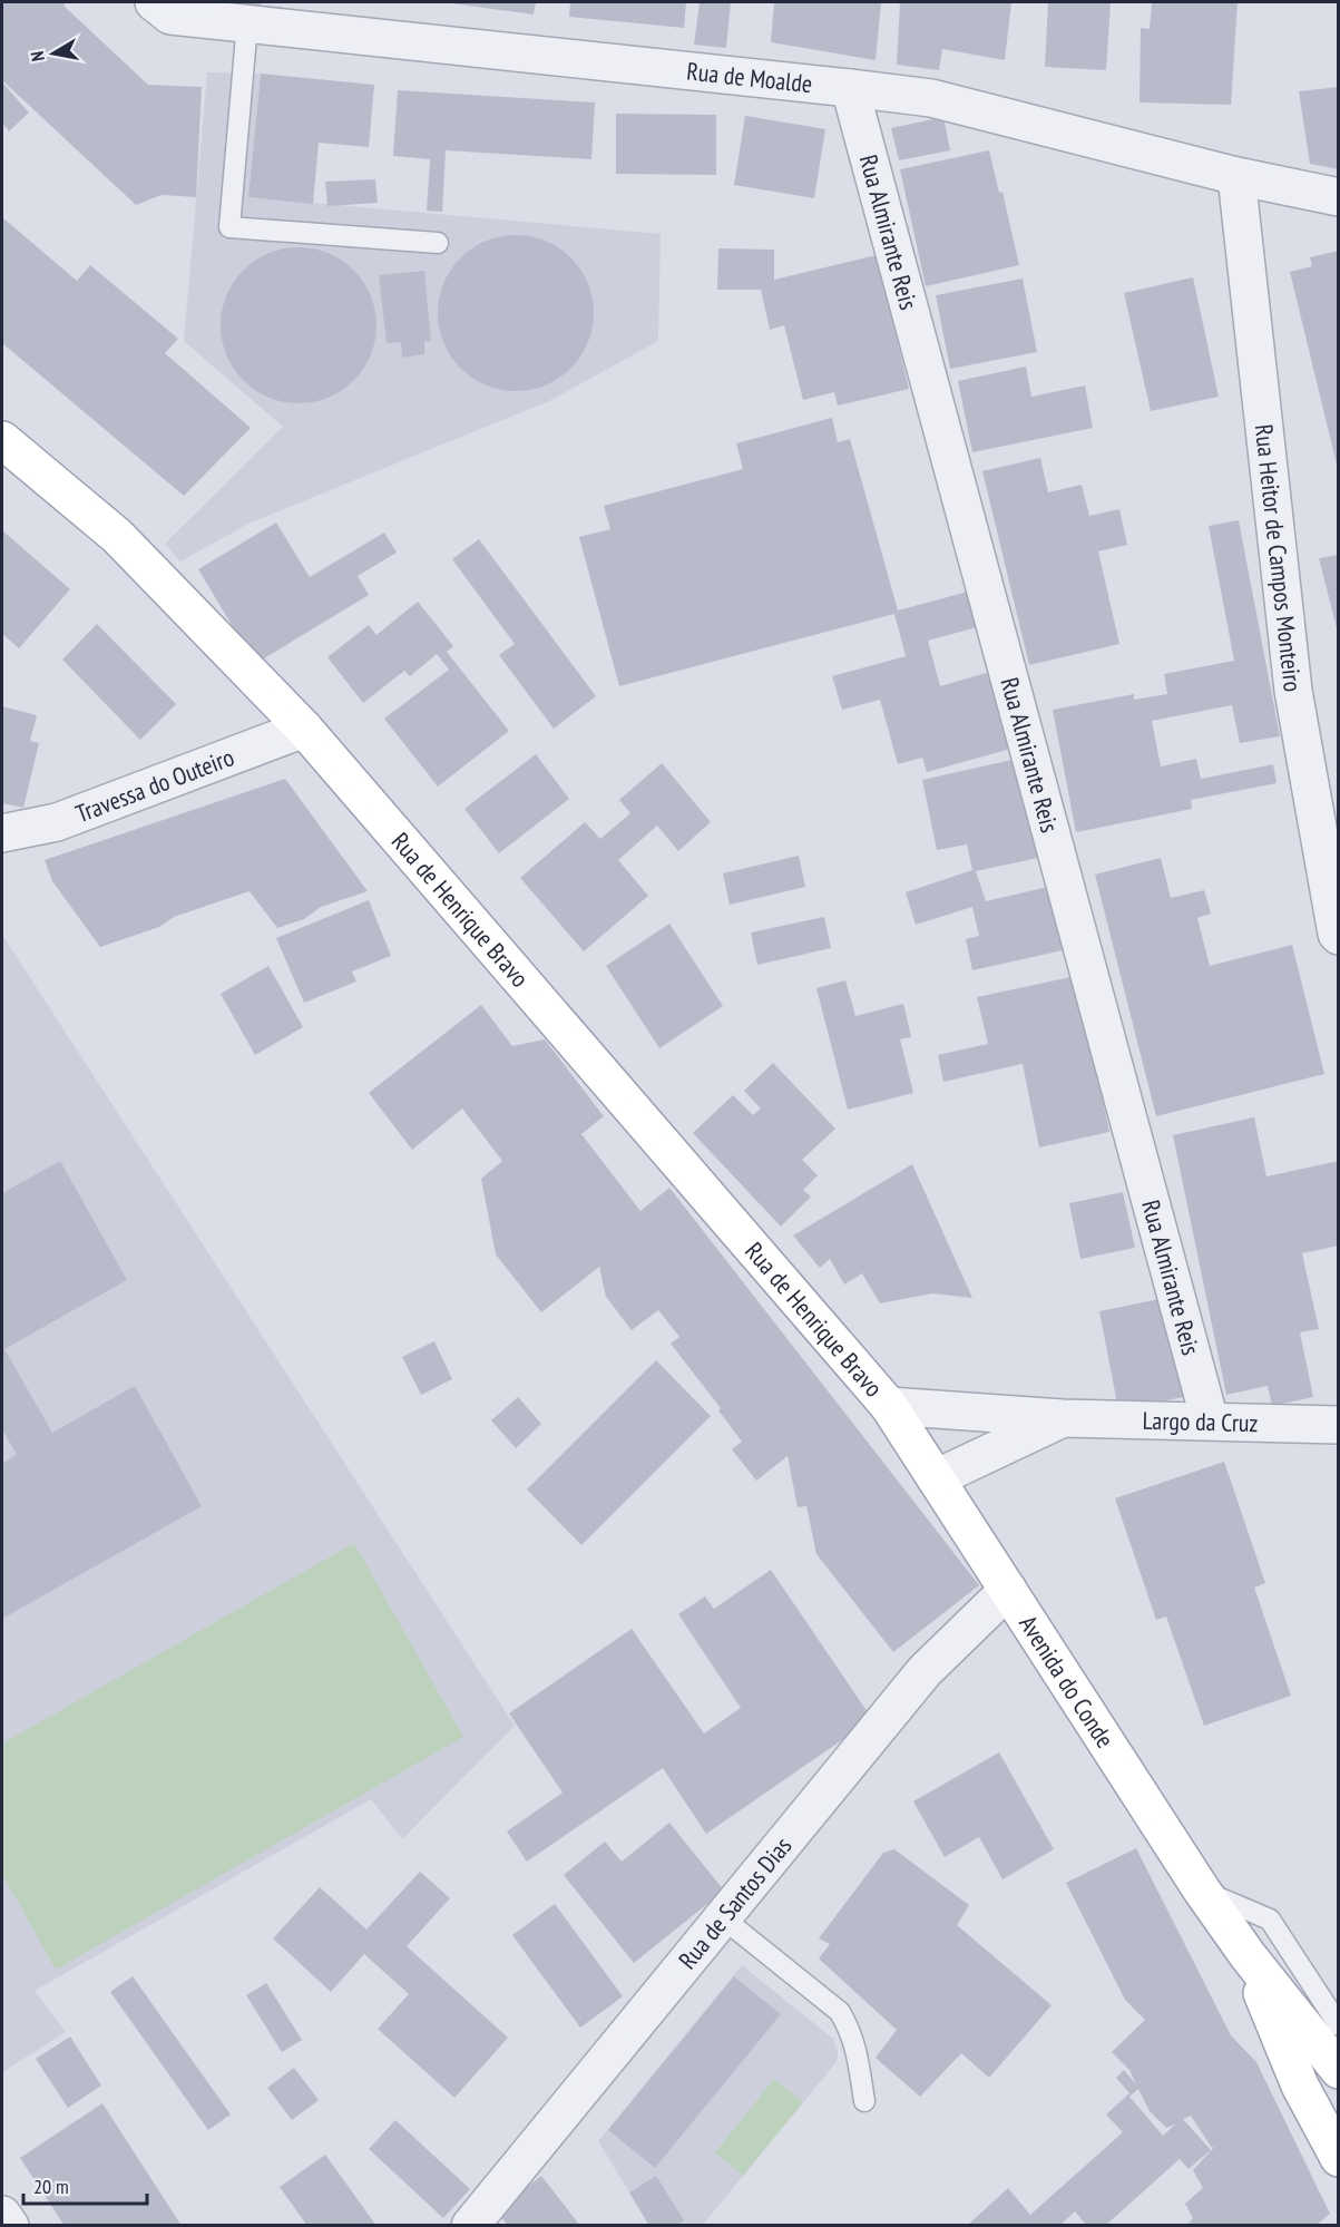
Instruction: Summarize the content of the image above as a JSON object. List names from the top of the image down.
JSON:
{
  "streets": {
    "main road": ["Rua de Henrique Bravo", "Avenida do Conde"],
    "street": [
      "Rua de Moalde",
      "Rua Almirante Reis",
      "Rua Heitor de Campos Monteiro",
      "Travessa do Outeiro",
      "Largo da Cruz",
      "Rua de Santos Dias"
    ]
  },
  "crossings": [
    ["Rua de Moalde", "Rua Almirante Reis"],
    ["Rua de Moalde", "Rua Heitor de Campos Monteiro"],
    ["Rua Almirante Reis", "Largo da Cruz"],
    ["Travessa do Outeiro", "Rua de Henrique Bravo"],
    ["Rua de Henrique Bravo", "Largo da Cruz"],
    ["Rua de Henrique Bravo", "Avenida do Conde"],
    ["Largo da Cruz", "Avenida do Conde"],
    ["Avenida do Conde", "Rua de Santos Dias"]
  ],
  "scale_bar": "20 m",
  "north": "left"
}
